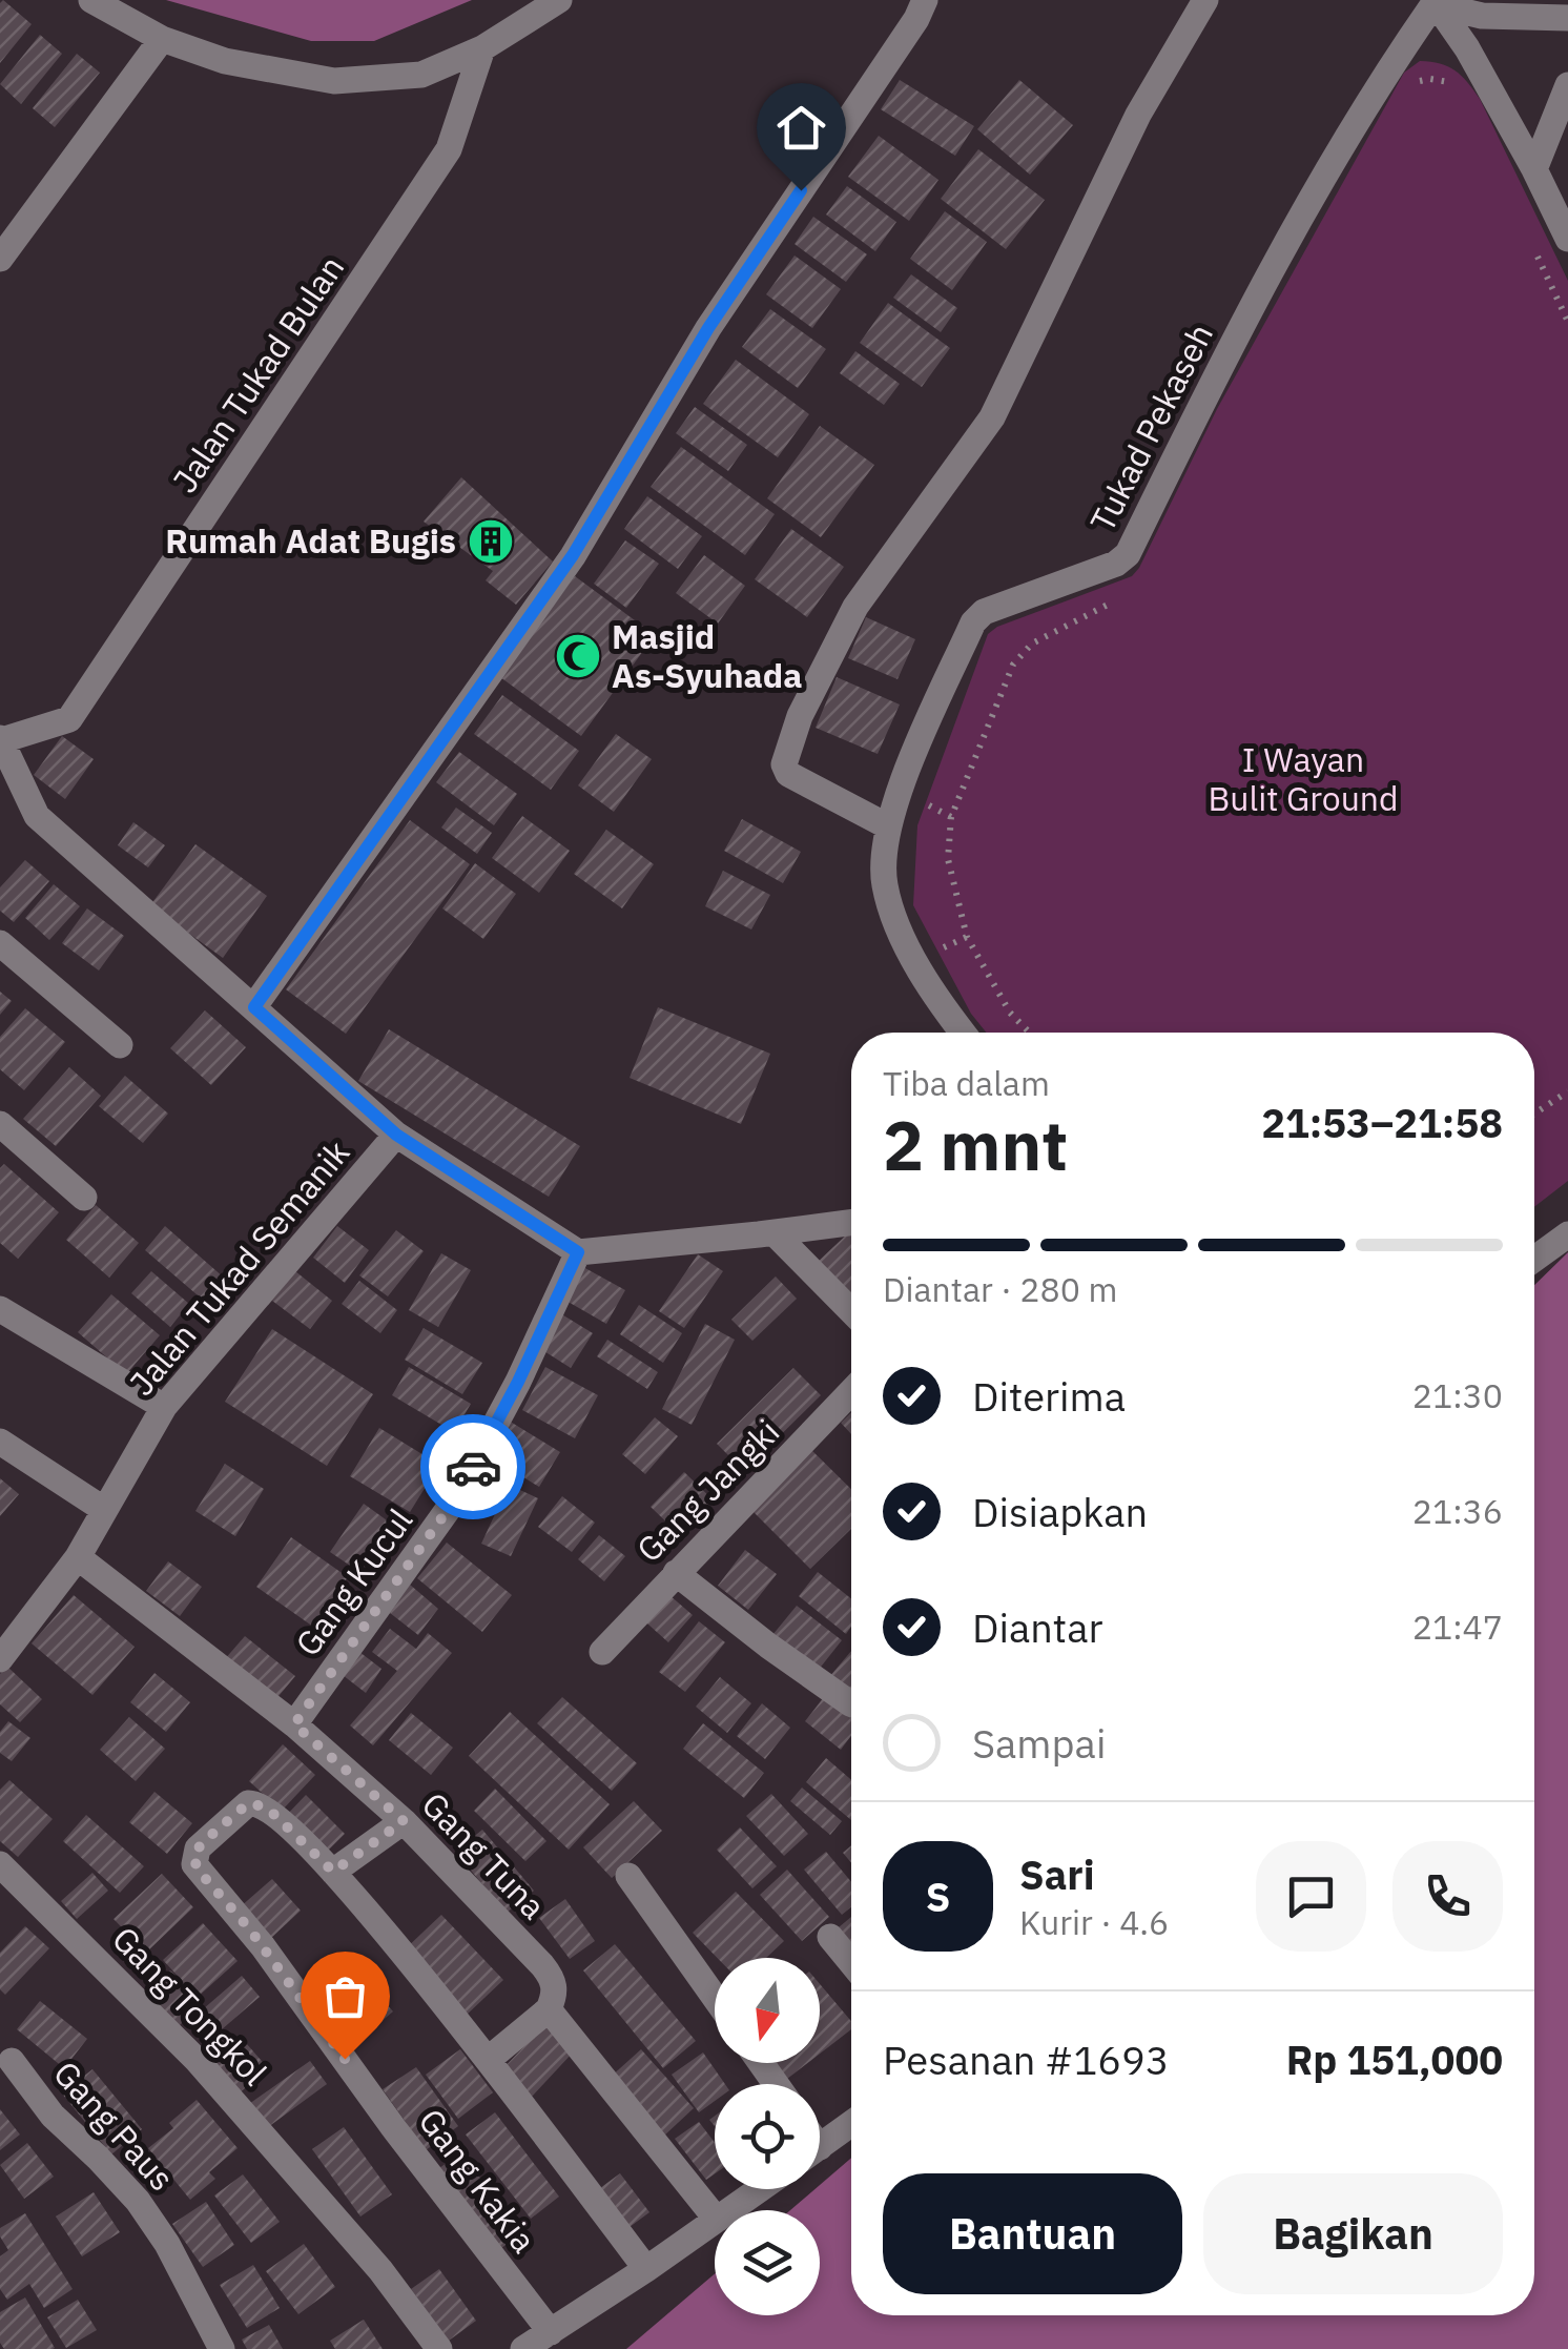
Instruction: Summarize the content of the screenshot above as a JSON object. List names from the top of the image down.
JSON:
{
  "streets": {
    "street": [
      "Jalan Tukad Bulan",
      "Tukad Pekaseh",
      "Jalan Tukad Semanik",
      "Gang Jangki",
      "Gang Kucul",
      "Gang Tuna",
      "Gang Tongkol",
      "Gang Paus",
      "Gang Kakia"
    ]
  },
  "crossings": [
    ["Jalan Tukad Bulan", "Jalan Tukad Semanik"],
    ["Jalan Tukad Semanik", "Gang Kucul"],
    ["Jalan Tukad Semanik", "Gang Tuna"],
    ["Gang Kucul", "Gang Tuna"]
  ],
  "parks": ["I Wayan Bulit Ground"],
  "places": {
    "building": ["Rumah Adat Bugis"],
    "mosque": ["Masjid As-Syuhada"]
  },
  "north": "bottom",
  "page": {
    "heading": ["2 mnt", "Tiba dalam", "21:53–21:58"],
    "panel": [
      "Sari",
      "Kurir · 4.6",
      "Pesanan #1693",
      "Rp 151,000"
    ],
    "bar": "Diantar · 280 m",
    "list": [
      ["Diterima", "21:30"],
      ["Disiapkan", "21:36"],
      ["Diantar", "21:47"],
      "Sampai"
    ],
    "round": "S",
    "buttons": ["Bantuan", "Bagikan"]
  }
}
